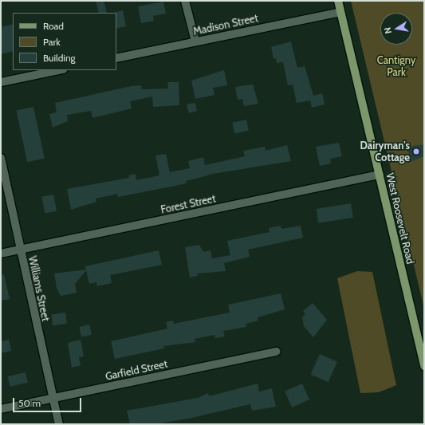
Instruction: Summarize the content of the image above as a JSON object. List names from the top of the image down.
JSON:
{
  "streets": {
    "main road": ["West Roosevelt Road"],
    "street": [
      "Madison Street",
      "Forest Street",
      "Williams Street",
      "Garfield Street"
    ]
  },
  "crossings": [
    ["Madison Street", "West Roosevelt Road"],
    ["Forest Street", "West Roosevelt Road"],
    ["Forest Street", "Williams Street"],
    ["Williams Street", "Garfield Street"]
  ],
  "parks": ["Cantigny Park"],
  "places": ["Dairyman's Cottage"],
  "legend": ["Road", "Park", "Building"],
  "scale_bar": "50 m",
  "north": "left"
}
